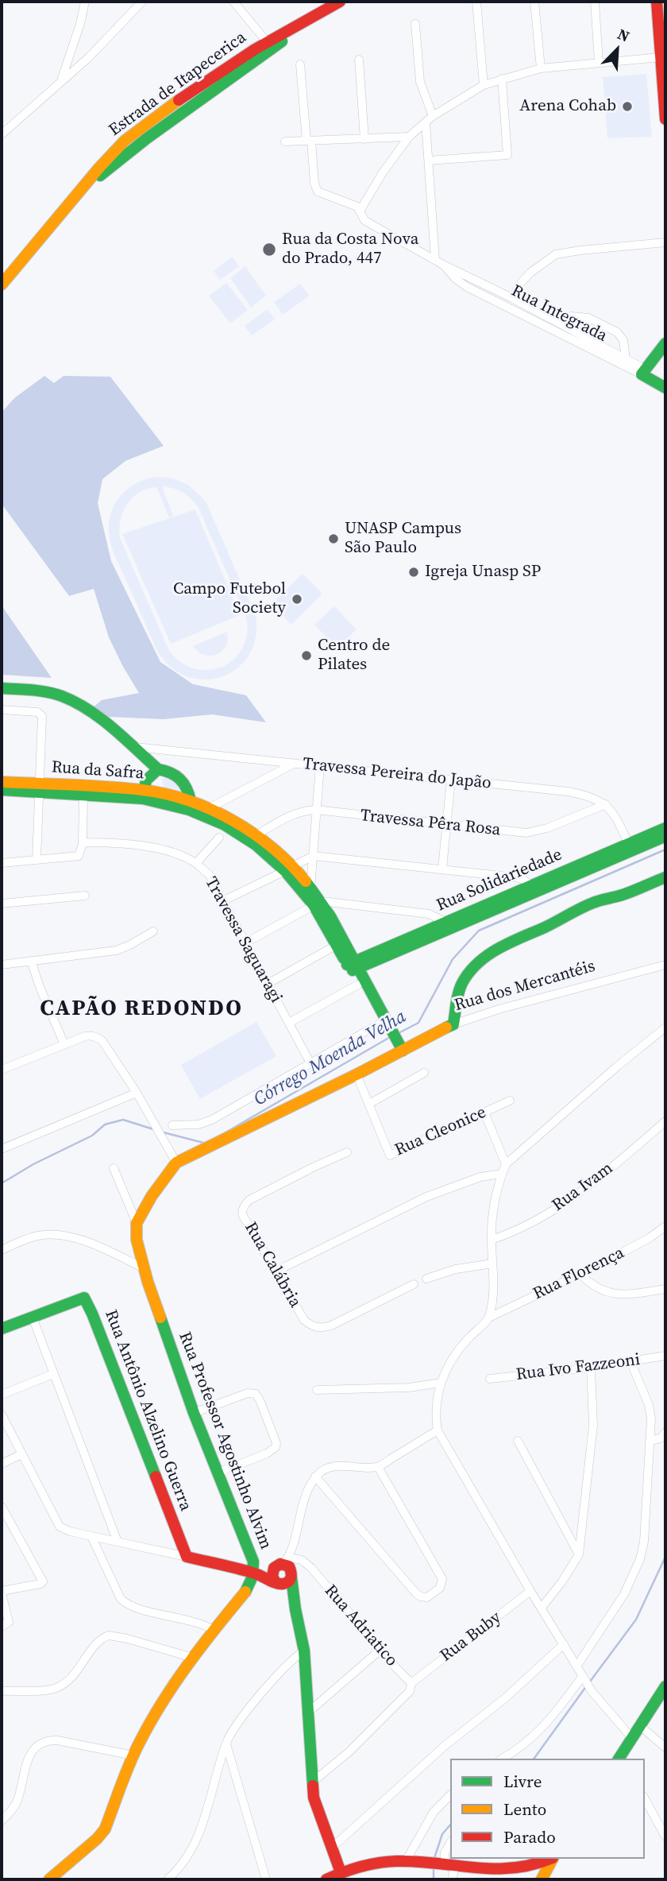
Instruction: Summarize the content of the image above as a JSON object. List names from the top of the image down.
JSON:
{
  "streets": {
    "street": [
      "Estrada de Itapecerica",
      "Rua Integrada",
      "Rua da Safra",
      "Travessa Pereira do Japão",
      "Travessa Pêra Rosa",
      "Rua Solidariedade",
      "Travessa Saguaragi",
      "Rua dos Mercantéis",
      "Rua Cleonice",
      "Rua Ivam",
      "Rua Calábria",
      "Rua Florença",
      "Rua Ivo Fazzeoni",
      "Rua Antônio Alzelino Guerra",
      "Rua Professor Agostinho Alvim",
      "Rua Adriatico",
      "Rua Buby"
    ]
  },
  "crossings": [
    ["Rua da Safra", "Travessa Pêra Rosa"],
    ["Travessa Pereira do Japão", "Travessa Pêra Rosa"],
    ["Rua dos Mercantéis", "Rua Cleonice"],
    ["Rua Adriatico", "Rua Buby"]
  ],
  "districts": ["CAPÃO REDONDO"],
  "water": ["Córrego Moenda Velha"],
  "places": [
    "Arena Cohab",
    "Rua da Costa Nova do Prado, 447",
    "UNASP Campus São Paulo",
    "Igreja Unasp SP",
    "Campo Futebol Society",
    "Centro de Pilates"
  ],
  "legend": ["Livre", "Lento", "Parado"],
  "north": "top right"
}
